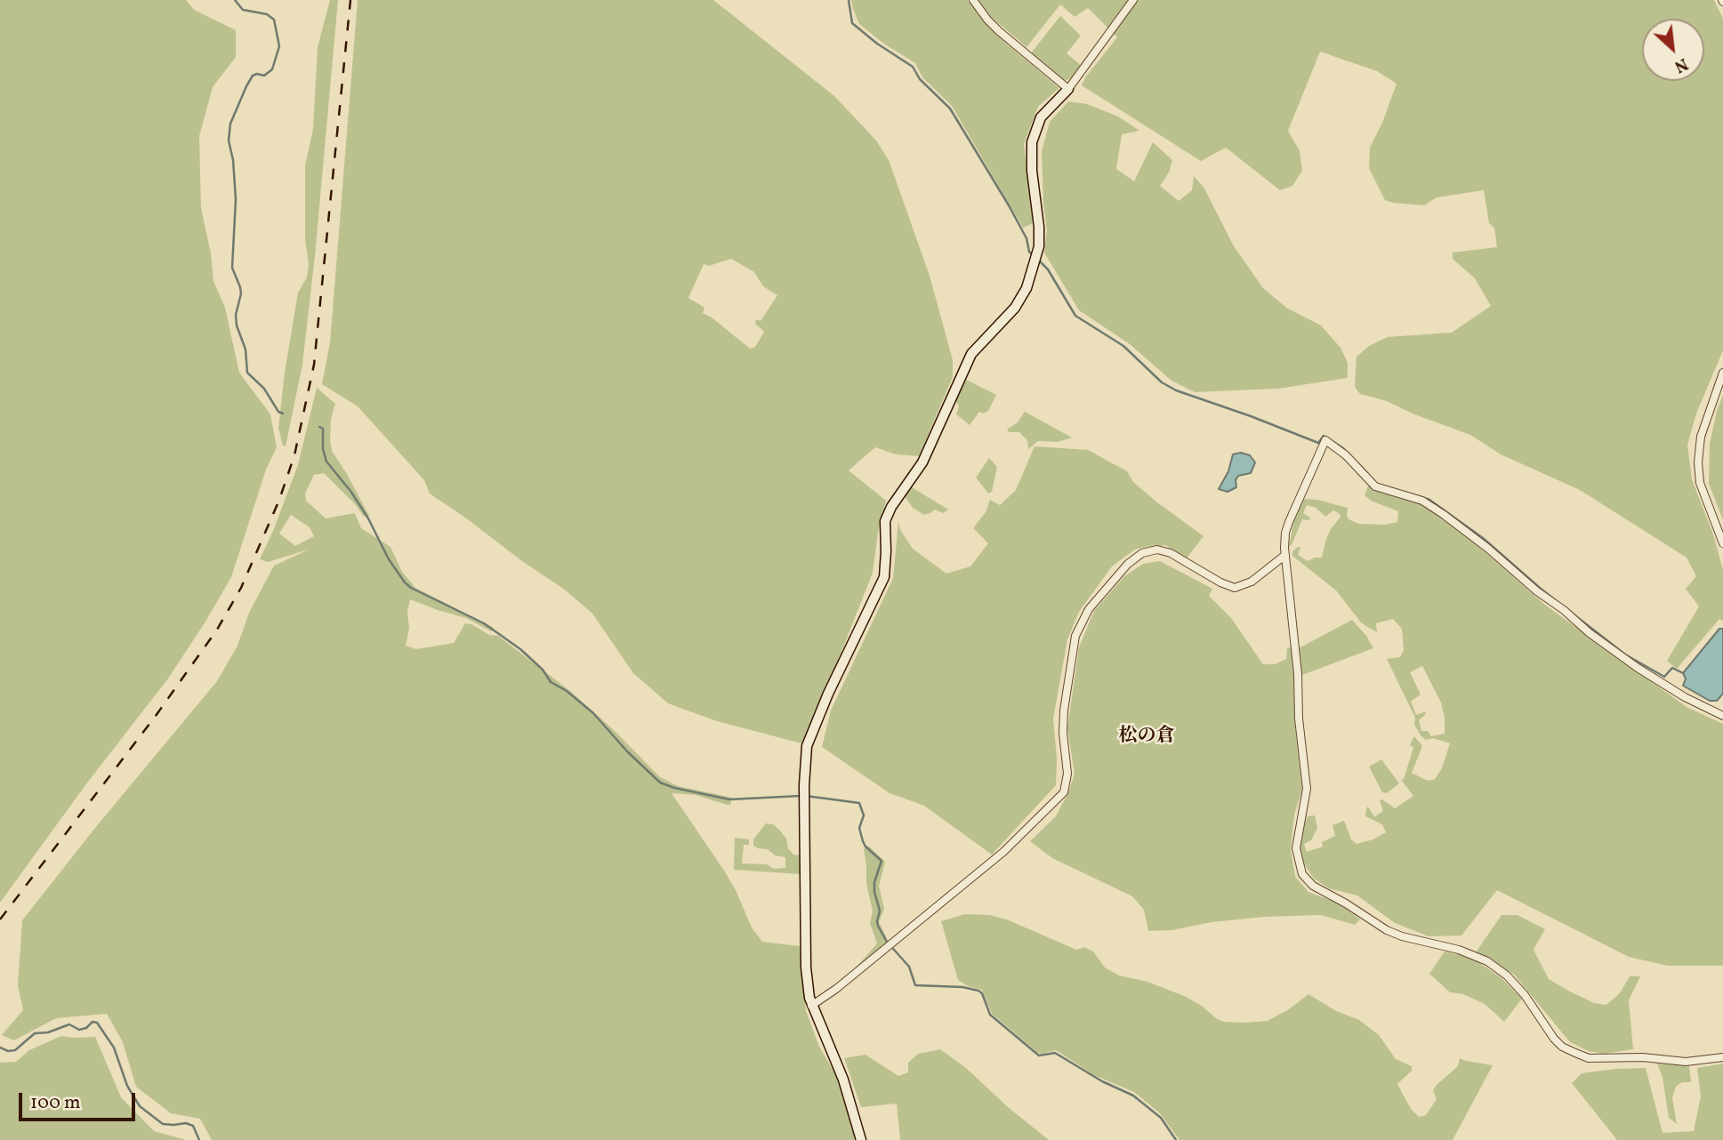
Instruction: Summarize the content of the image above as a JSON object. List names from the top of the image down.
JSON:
{
  "districts": ["松の倉"],
  "scale_bar": "100 m",
  "north": "bottom right"
}
